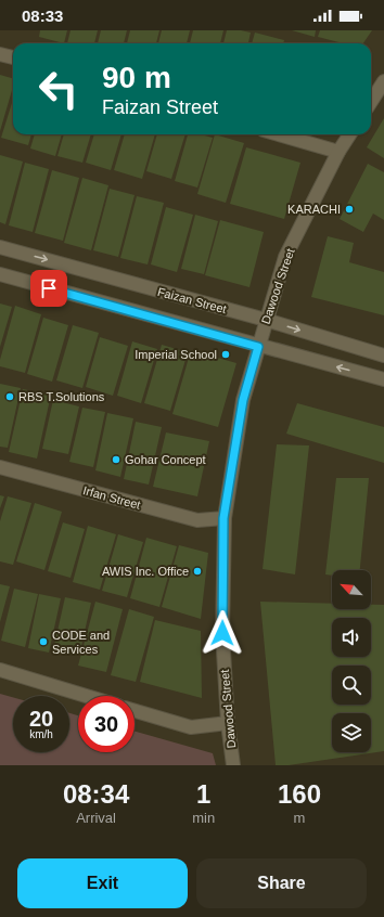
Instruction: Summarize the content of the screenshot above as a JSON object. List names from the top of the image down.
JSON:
{
  "streets": {
    "street": ["Dawood Street", "Faizan Street", "Irfan Street"]
  },
  "crossings": [
    ["Dawood Street", "Faizan Street"],
    ["Dawood Street", "Irfan Street"]
  ],
  "places": [
    "KARACHI",
    "Imperial School",
    "RBS T.Solutions",
    "Gohar Concept",
    "AWIS Inc. Office",
    "CODE and Services"
  ],
  "north": "top left",
  "page": {
    "status": "08:33",
    "turn": ["90 m", "Faizan Street"],
    "speed": "20 km/h",
    "limit": "30",
    "eta": [
      "08:34",
      "Arrival",
      "1",
      "min",
      "160",
      "m"
    ],
    "buttons": ["Exit", "Share"]
  }
}
